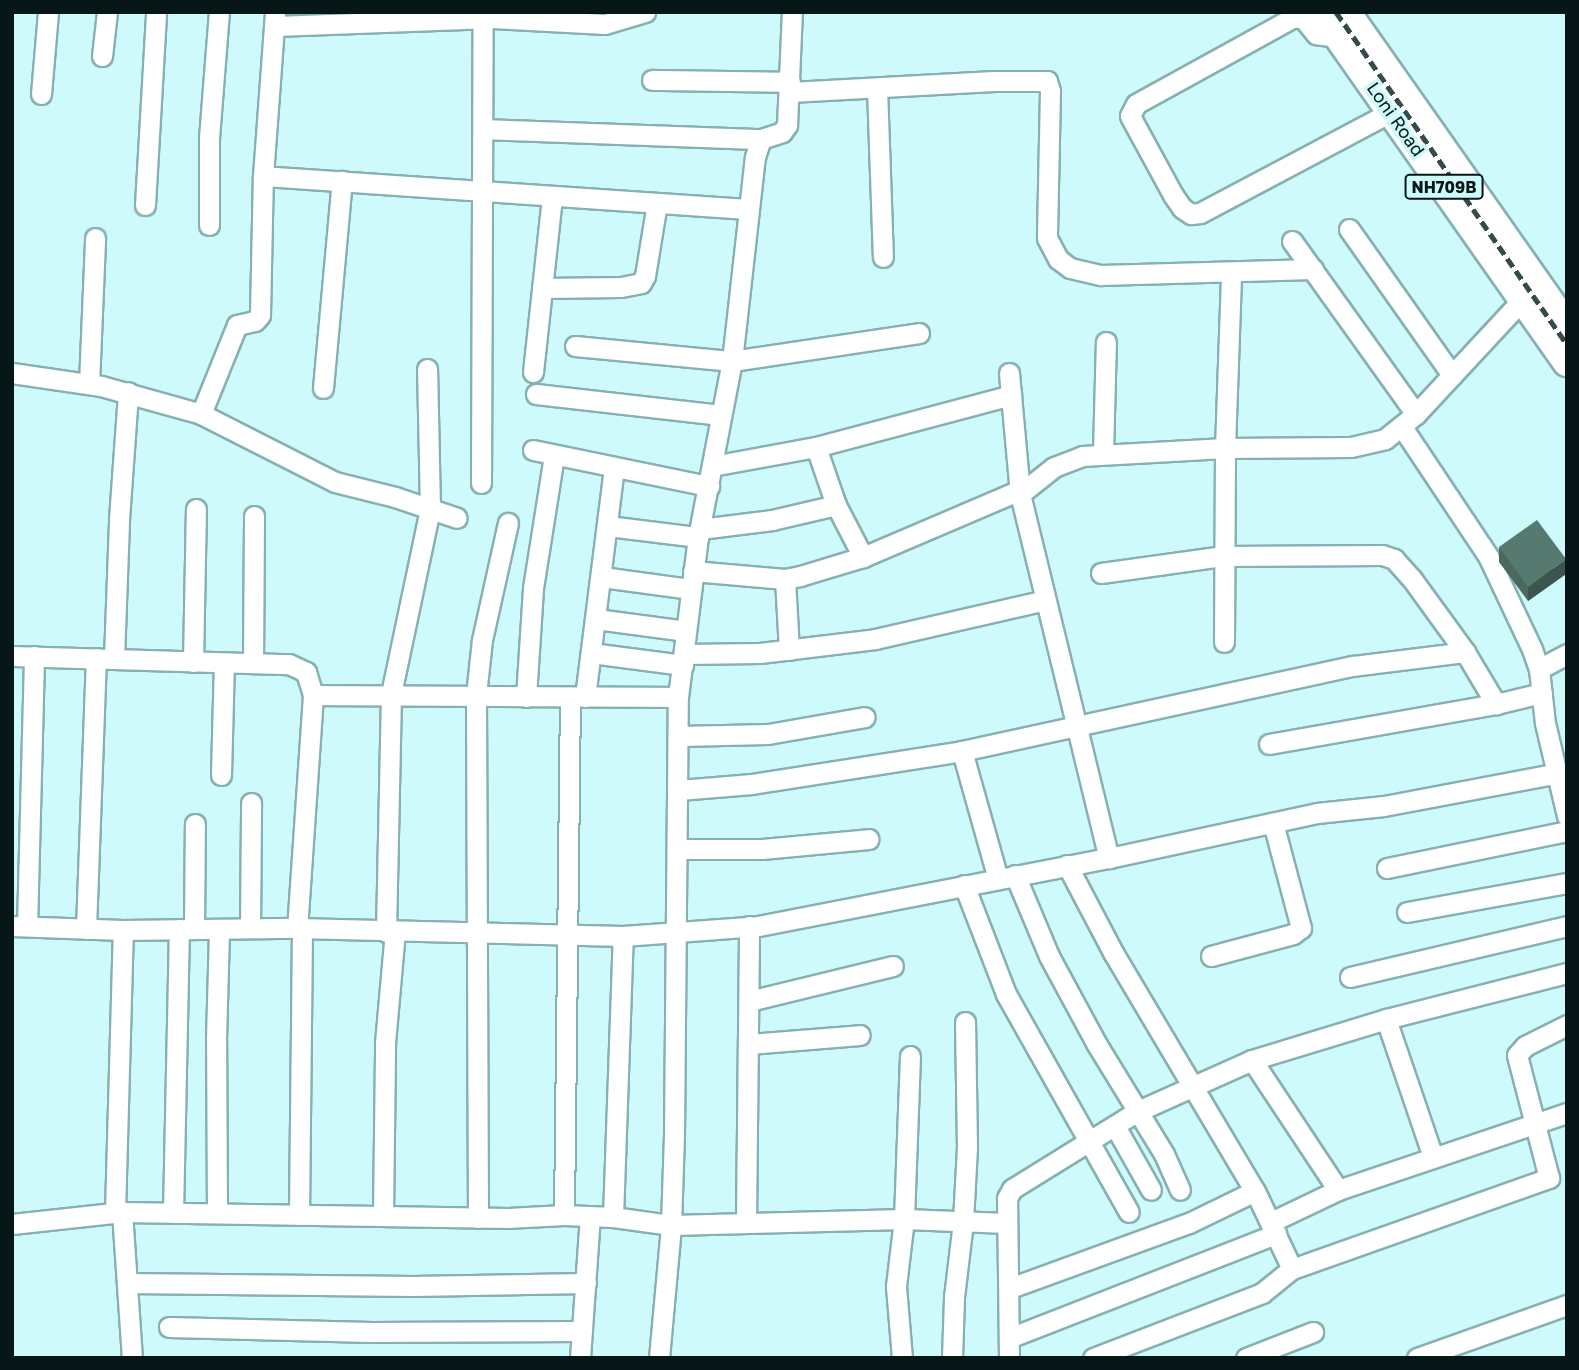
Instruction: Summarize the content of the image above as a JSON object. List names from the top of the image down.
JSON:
{
  "streets": {
    "highway": ["Loni Road", "NH709B"]
  }
}
